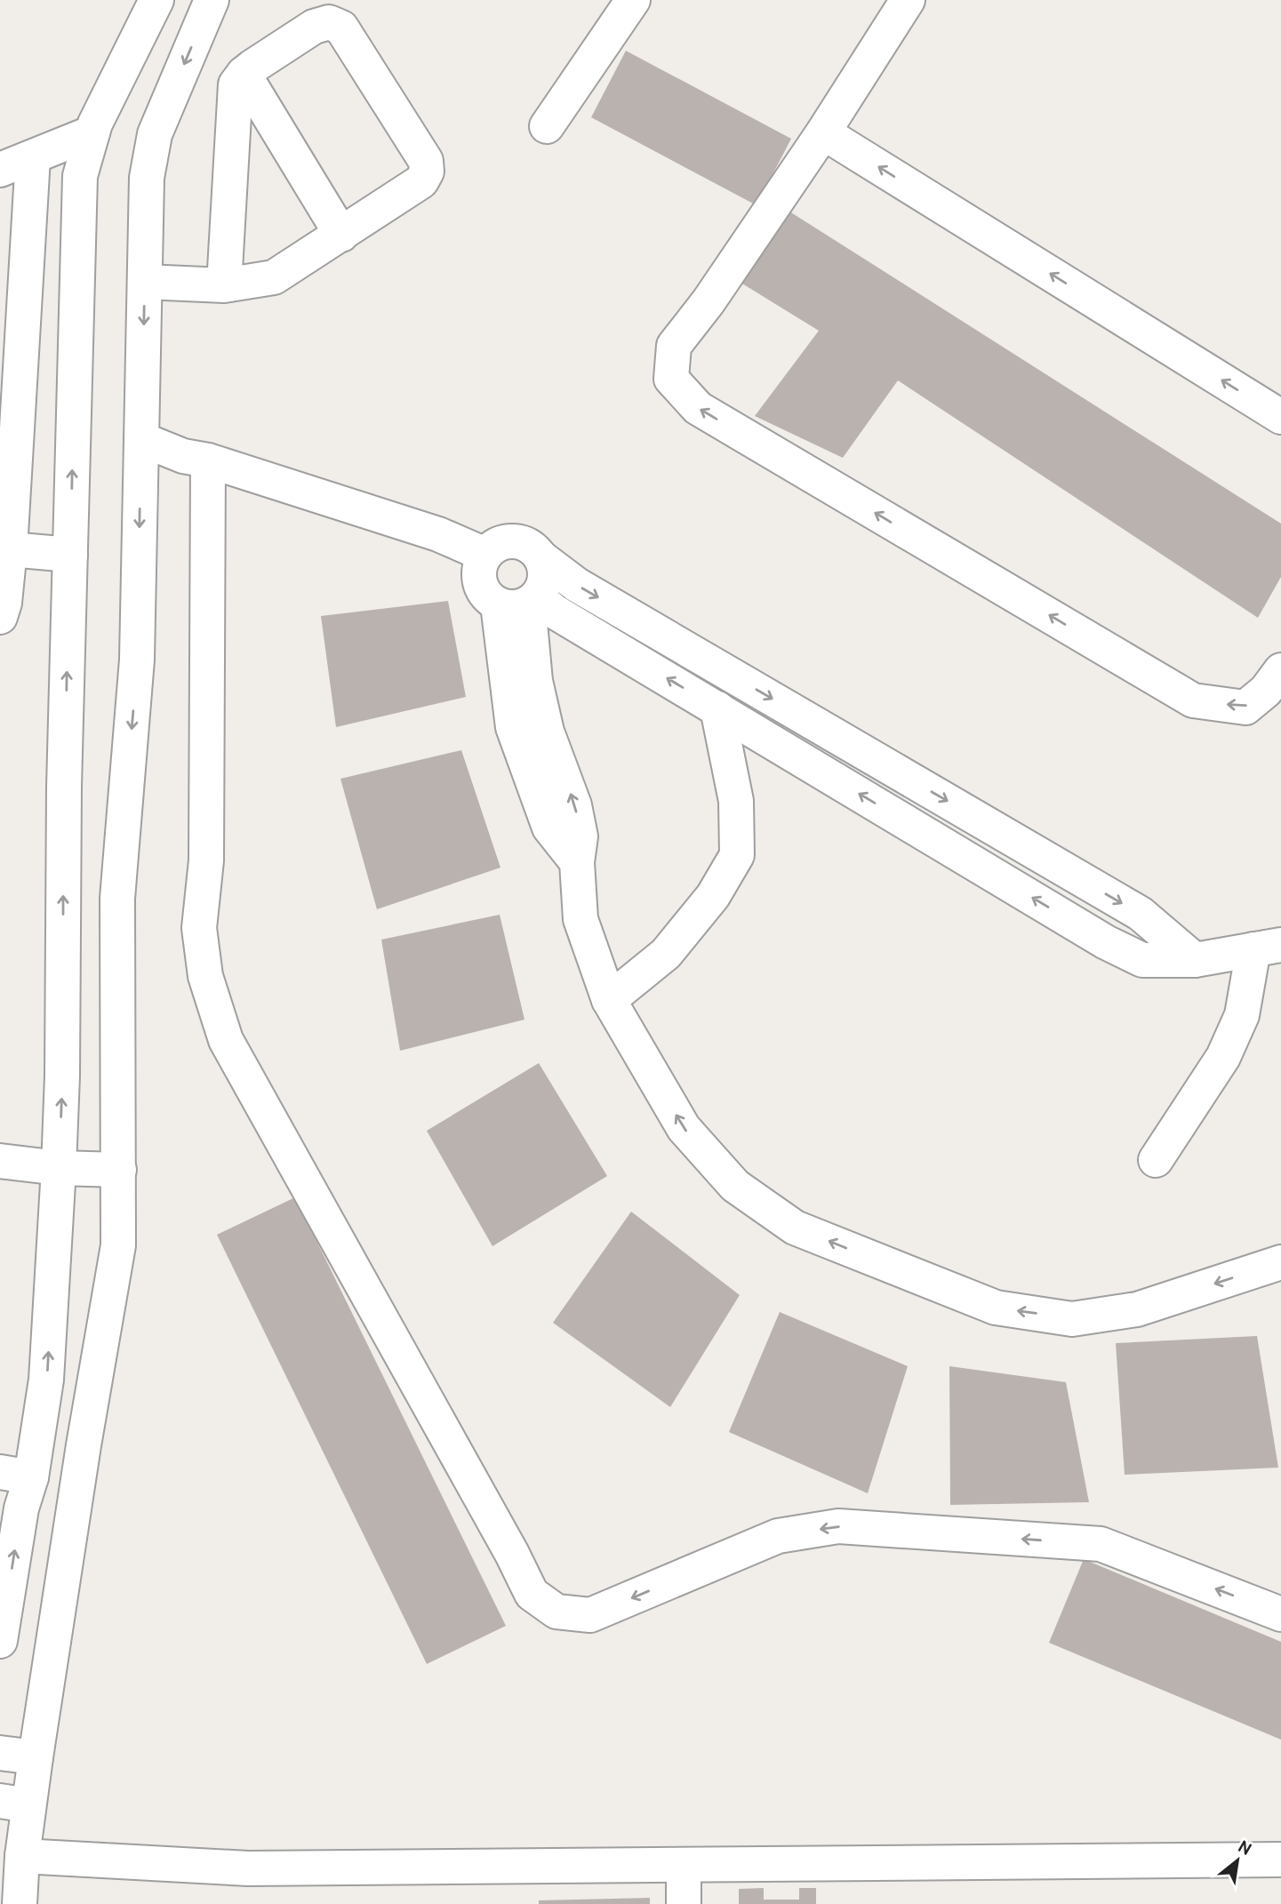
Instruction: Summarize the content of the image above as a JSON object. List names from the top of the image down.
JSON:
{
  "north": "top right"
}
